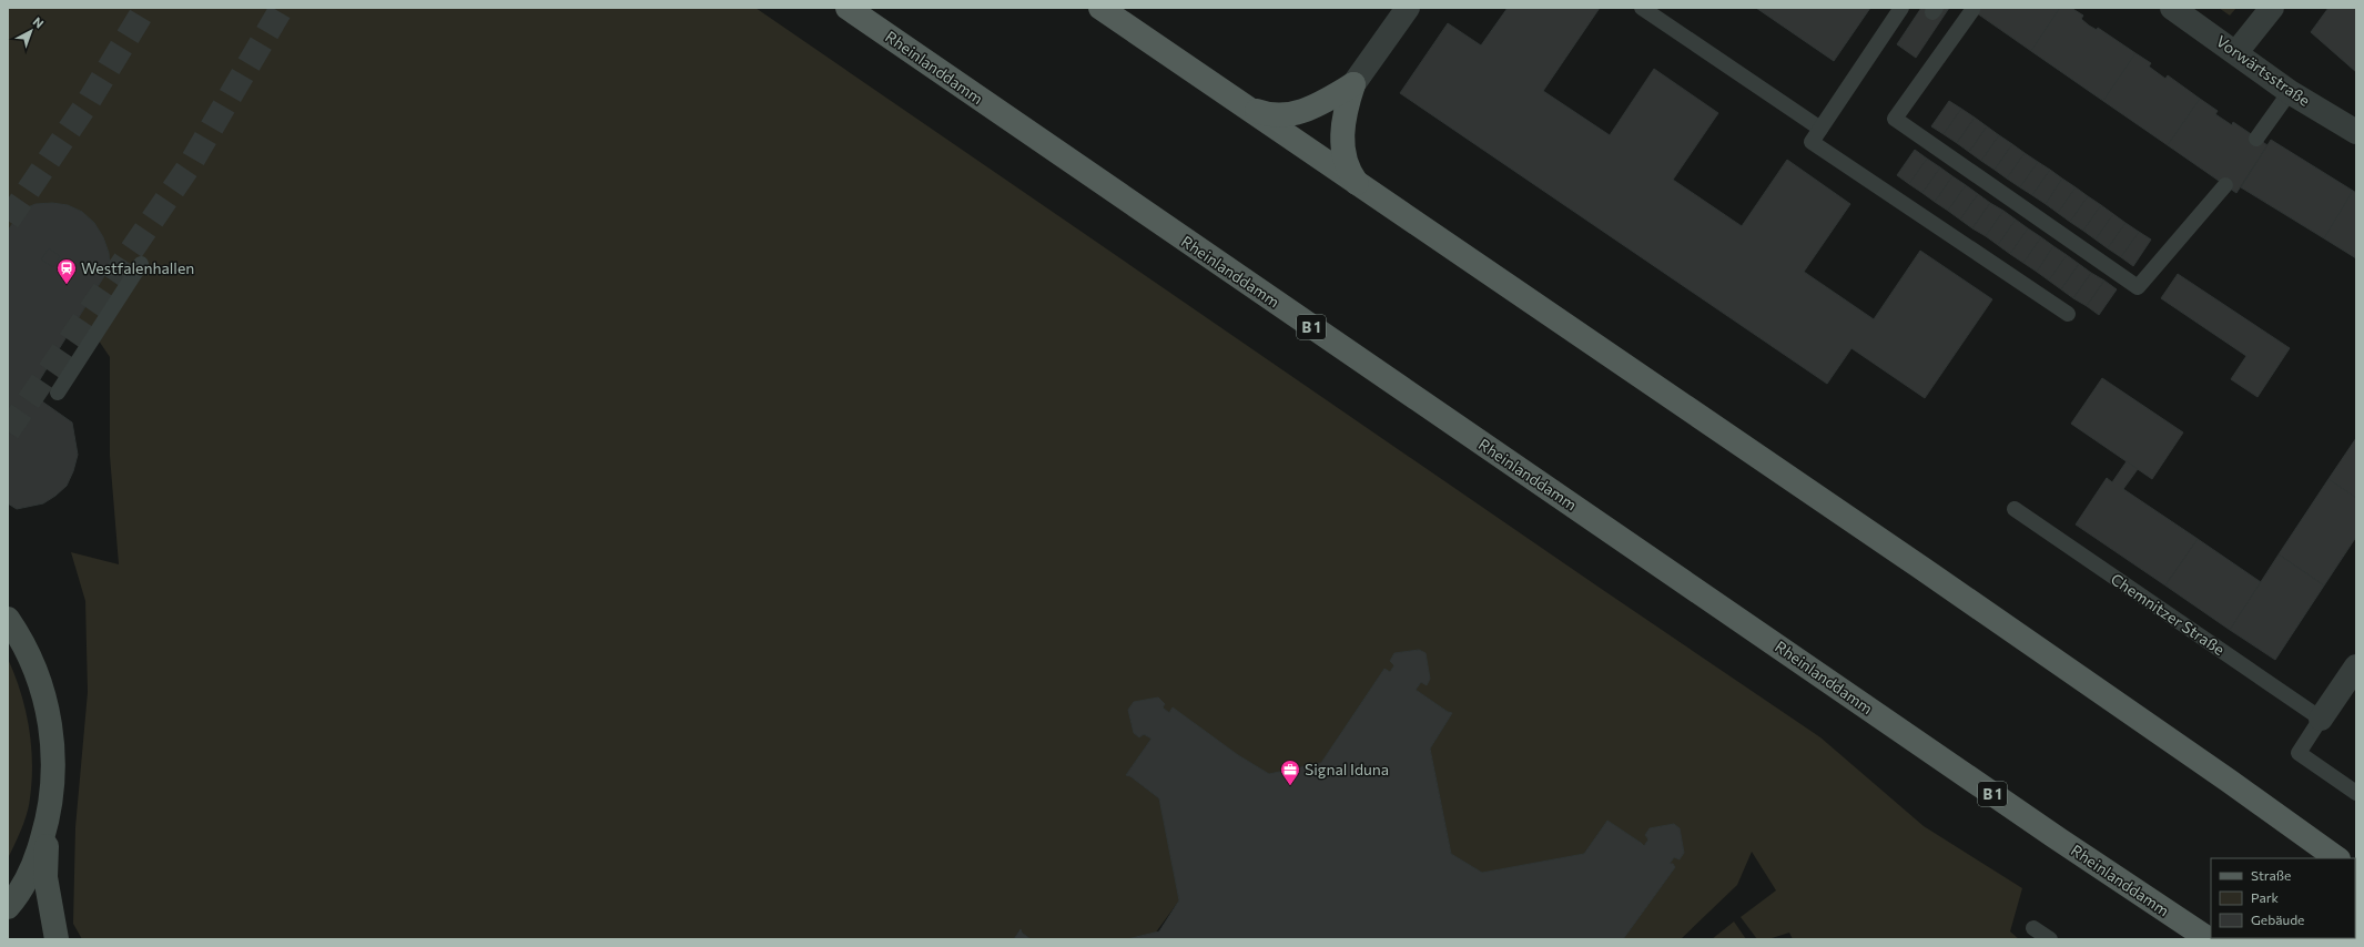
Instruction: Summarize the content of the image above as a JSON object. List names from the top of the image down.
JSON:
{
  "streets": {
    "main road": ["Rheinlanddamm", "B 1"],
    "street": ["Vorwärtsstraße"],
    "lane": ["Chemnitzer Straße"]
  },
  "places": {
    "station": ["Westfalenhallen"],
    "office": ["Signal Iduna"]
  },
  "legend": ["Straße", "Park", "Gebäude"],
  "north": "top right"
}
